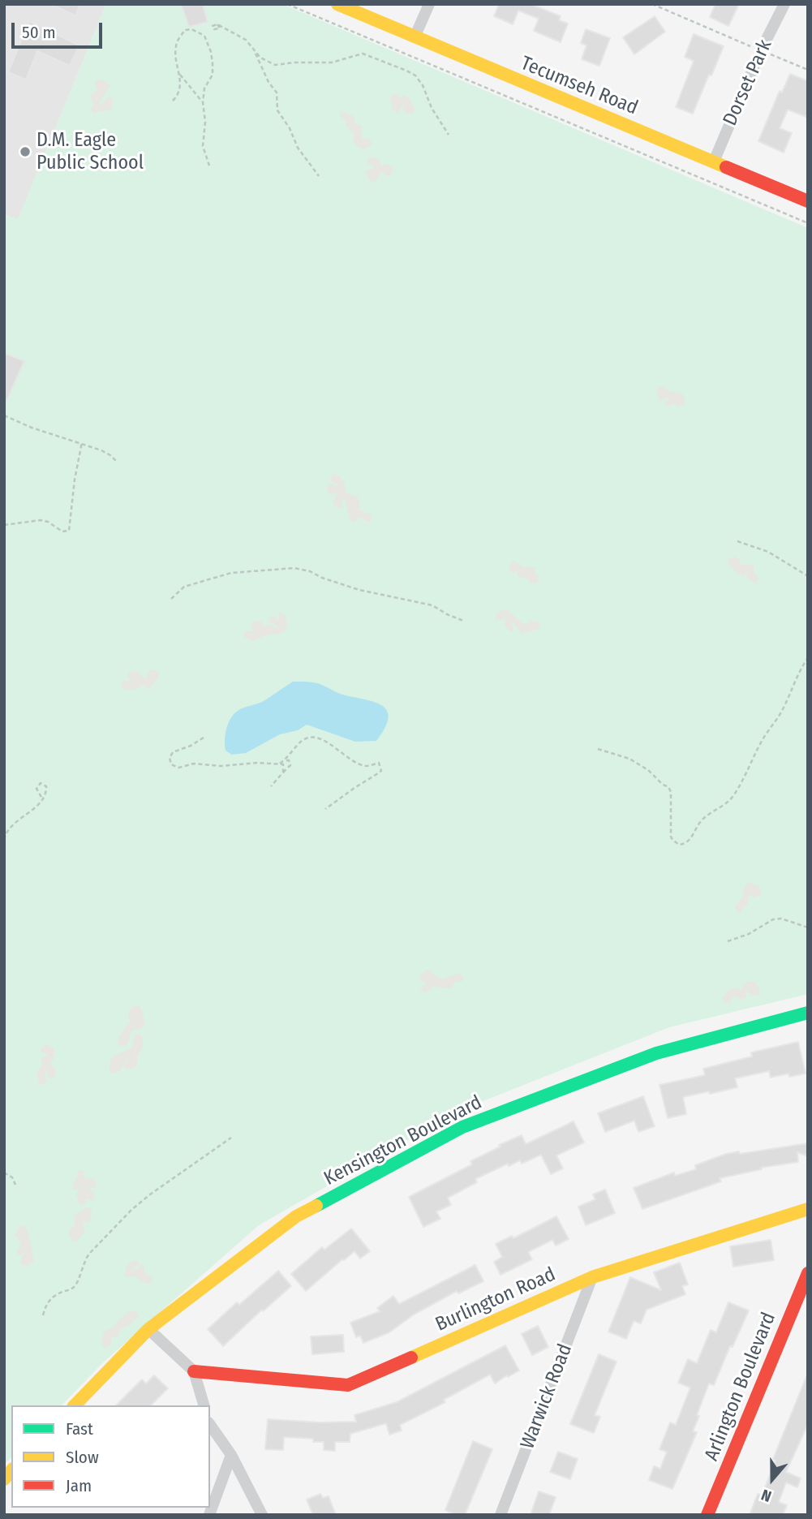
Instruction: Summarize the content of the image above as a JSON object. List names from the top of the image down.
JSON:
{
  "streets": {
    "street": [
      "Dorset Park",
      "Tecumseh Road",
      "Kensington Boulevard",
      "Burlington Road",
      "Arlington Boulevard",
      "Warwick Road"
    ]
  },
  "crossings": [
    ["Dorset Park", "Tecumseh Road"],
    ["Burlington Road", "Warwick Road"]
  ],
  "places": ["D.M. Eagle Public School"],
  "legend": ["Fast", "Slow", "Jam"],
  "scale_bar": "50 m",
  "north": "bottom"
}
